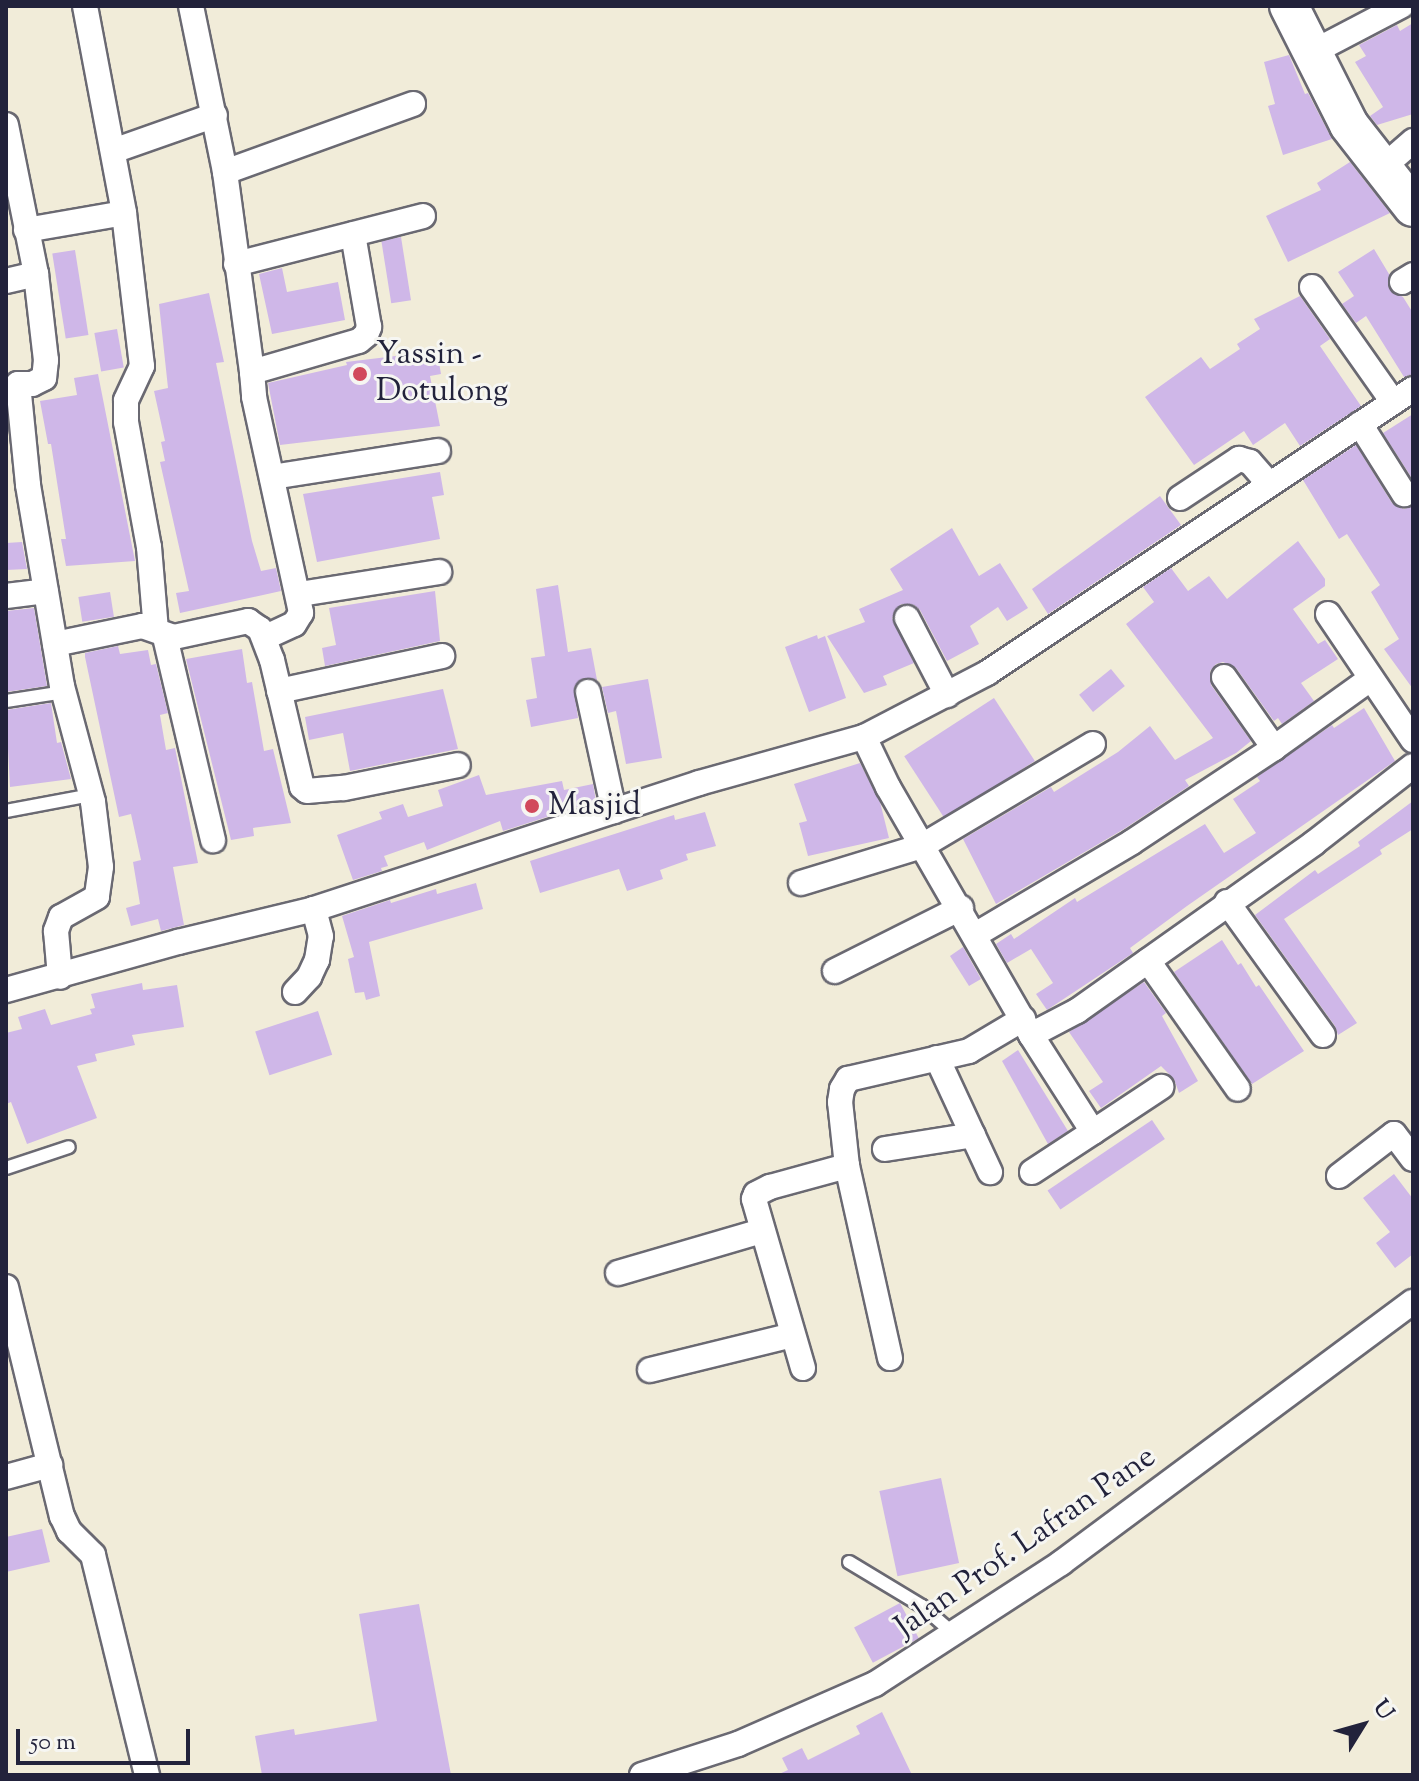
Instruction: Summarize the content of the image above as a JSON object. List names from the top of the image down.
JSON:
{
  "streets": {
    "street": ["Jalan Prof. Lafran Pane"]
  },
  "places": ["Yassin - Dotulong", "Masjid"],
  "scale_bar": "50 m",
  "north": "top right"
}
